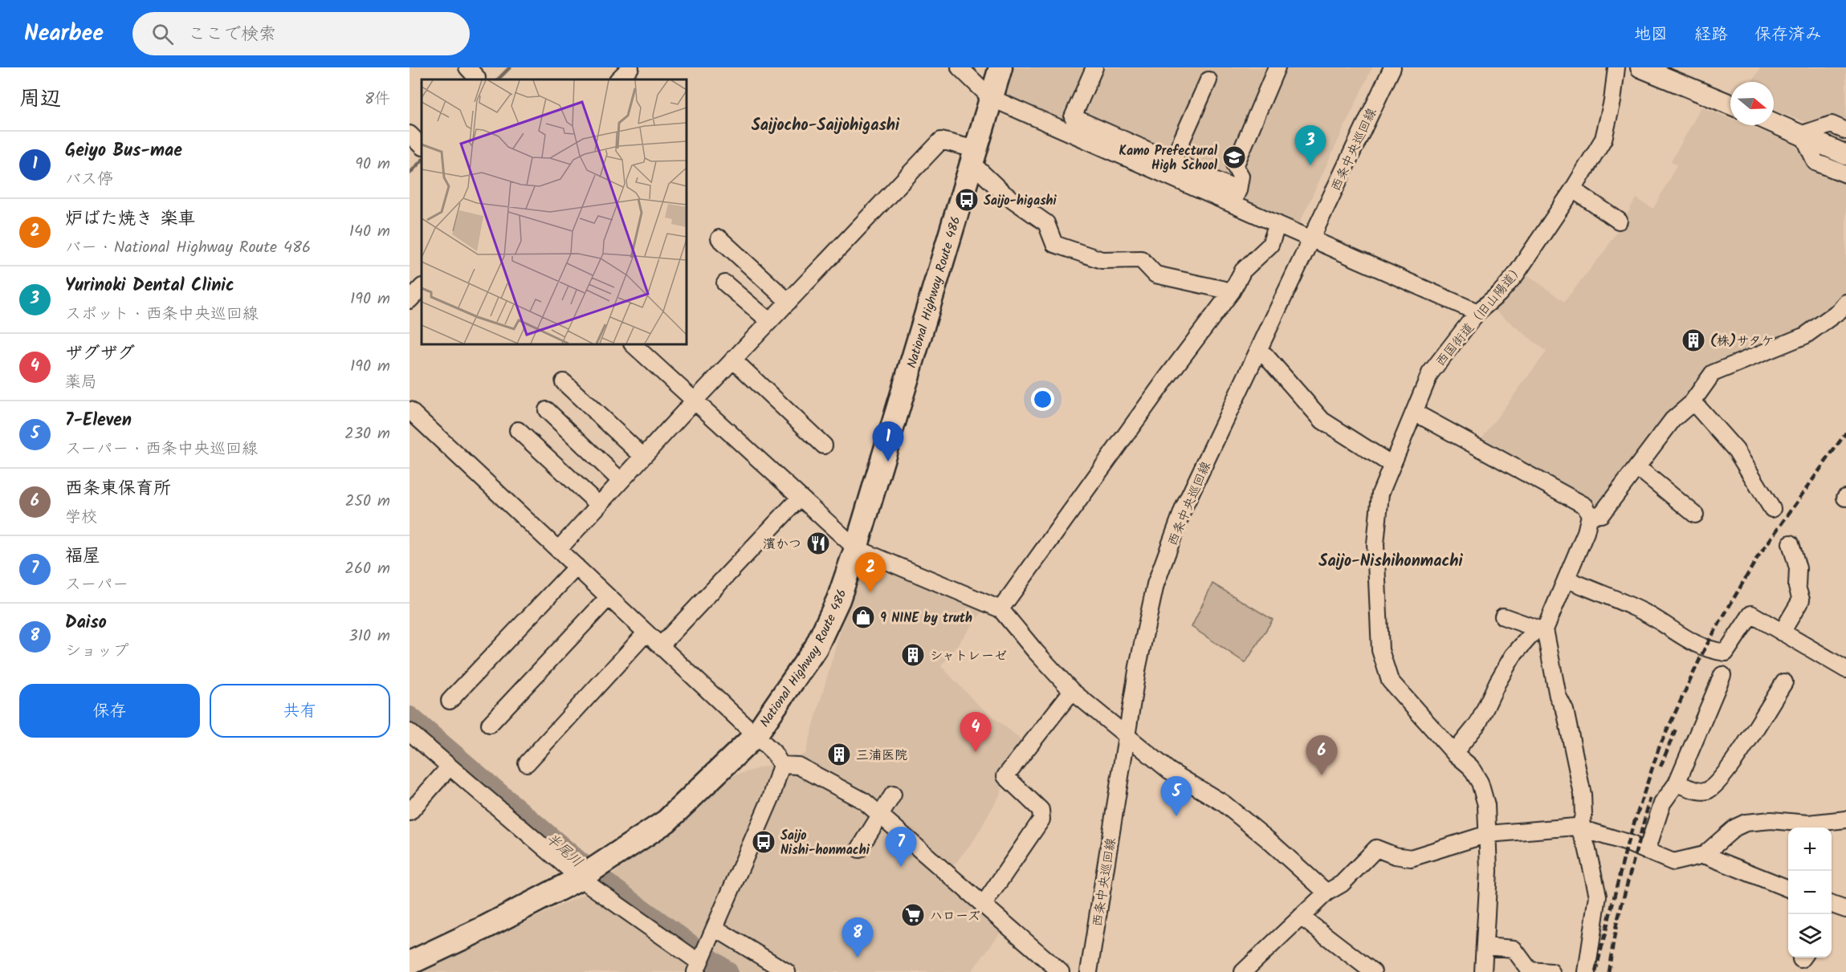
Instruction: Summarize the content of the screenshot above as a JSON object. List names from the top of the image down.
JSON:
{
  "streets": {
    "highway": ["National Highway Route 486"],
    "street": ["西条中央巡回線", "西国街道（旧山陽道）"]
  },
  "districts": ["Saijocho-Saijohigashi", "Saijo-Nishihonmachi"],
  "water": ["半尾川"],
  "places": {
    "school or university": ["Kamo Prefectural High School"],
    "bus stop": ["Saijo-higashi", "Saijo Nishi-honmachi"],
    "building": ["(株)サタケ", "シャトレーゼ", "三浦医院"],
    "restaurant": ["濱かつ"],
    "shop": ["9 NINE by truth"],
    "supermarket": ["ハローズ"]
  },
  "north": "right",
  "page": {
    "header": "Nearbee",
    "search": "ここで検索",
    "nav": ["地図", "経路", "保存済み"],
    "heading": ["周辺", "8件"],
    "pins": [
      "3",
      "1",
      "2",
      "4",
      "6",
      "5",
      "7",
      "8"
    ],
    "list": [
      {
        "mark": "1",
        "name": "Geiyo Bus-mae",
        "note": "バス停",
        "value": "90 m"
      },
      {
        "mark": "2",
        "name": "炉ばた焼き 楽車",
        "note": "バー · National Highway Route 486",
        "value": "140 m"
      },
      {
        "mark": "3",
        "name": "Yurinoki Dental Clinic",
        "note": "スポット · 西条中央巡回線",
        "value": "190 m"
      },
      {
        "mark": "4",
        "name": "ザグザグ",
        "note": "薬局",
        "value": "190 m"
      },
      {
        "mark": "5",
        "name": "7-Eleven",
        "note": "スーパー · 西条中央巡回線",
        "value": "230 m"
      },
      {
        "mark": "6",
        "name": "西条東保育所",
        "note": "学校",
        "value": "250 m"
      },
      {
        "mark": "7",
        "name": "福屋",
        "note": "スーパー",
        "value": "260 m"
      },
      {
        "mark": "8",
        "name": "Daiso",
        "note": "ショップ",
        "value": "310 m"
      }
    ],
    "buttons": ["保存", "共有"],
    "map_buttons": ["+", "−"]
  }
}
